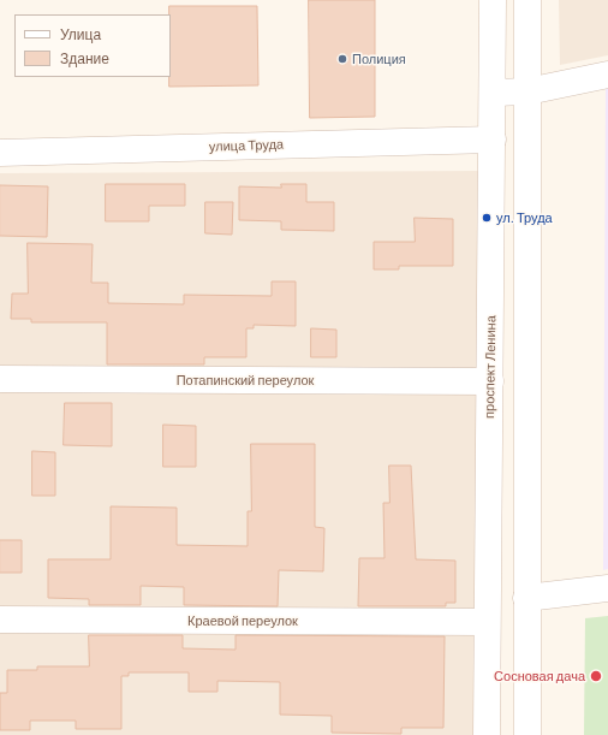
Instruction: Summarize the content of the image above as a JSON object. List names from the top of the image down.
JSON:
{
  "streets": {
    "street": [
      "улица Труда",
      "проспект Ленина",
      "Потапинский переулок",
      "Краевой переулок"
    ]
  },
  "crossings": [
    ["улица Труда", "проспект Ленина"],
    ["проспект Ленина", "Потапинский переулок"],
    ["проспект Ленина", "Краевой переулок"]
  ],
  "places": ["Полиция", "ул. Труда", "Сосновая дача"],
  "legend": ["Улица", "Здание"]
}
